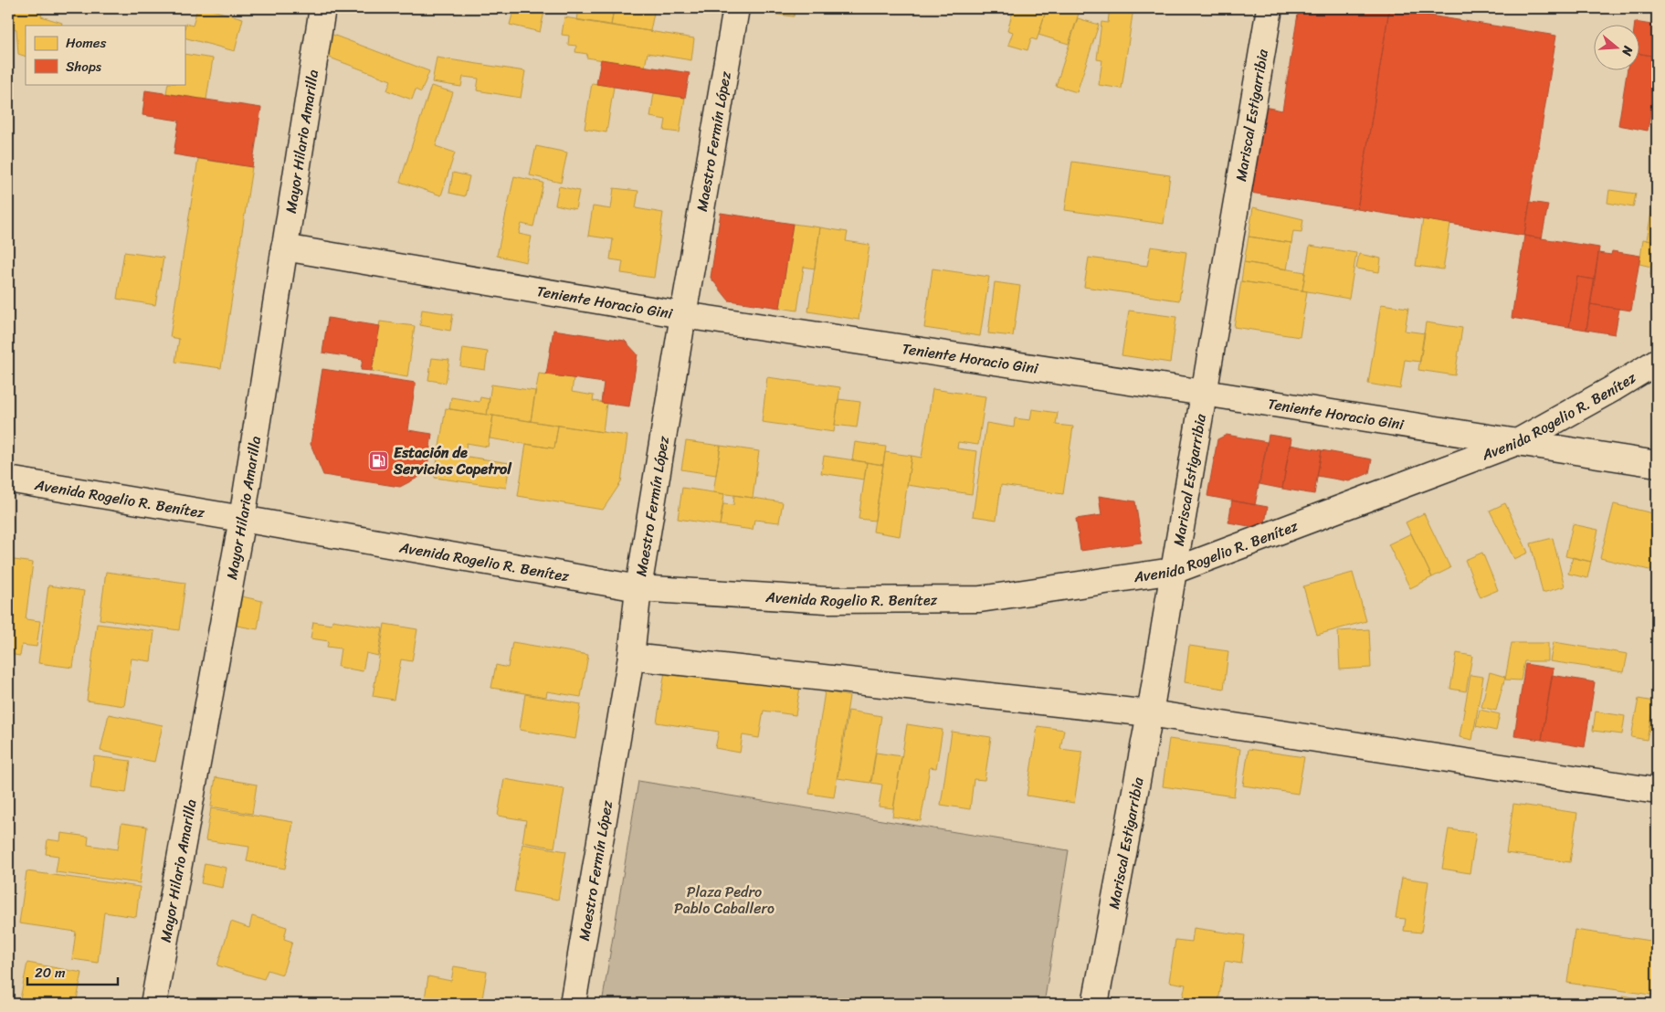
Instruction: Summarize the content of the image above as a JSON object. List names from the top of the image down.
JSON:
{
  "streets": {
    "street": [
      "Mariscal Estigarribia",
      "Maestro Fermín López",
      "Mayor Hilario Amarilla",
      "Teniente Horacio Gini",
      "Avenida Rogelio R. Benítez"
    ]
  },
  "crossings": [
    ["Mariscal Estigarribia", "Teniente Horacio Gini"],
    ["Mariscal Estigarribia", "Avenida Rogelio R. Benítez"],
    ["Maestro Fermín López", "Teniente Horacio Gini"],
    ["Maestro Fermín López", "Avenida Rogelio R. Benítez"],
    ["Mayor Hilario Amarilla", "Teniente Horacio Gini"],
    ["Mayor Hilario Amarilla", "Avenida Rogelio R. Benítez"],
    ["Teniente Horacio Gini", "Avenida Rogelio R. Benítez"]
  ],
  "parks": ["Plaza Pedro Pablo Caballero"],
  "places": {
    "fuel station": ["Estación de Servicios Copetrol"]
  },
  "legend": ["Homes", "Shops"],
  "scale_bar": "20 m",
  "north": "right"
}
